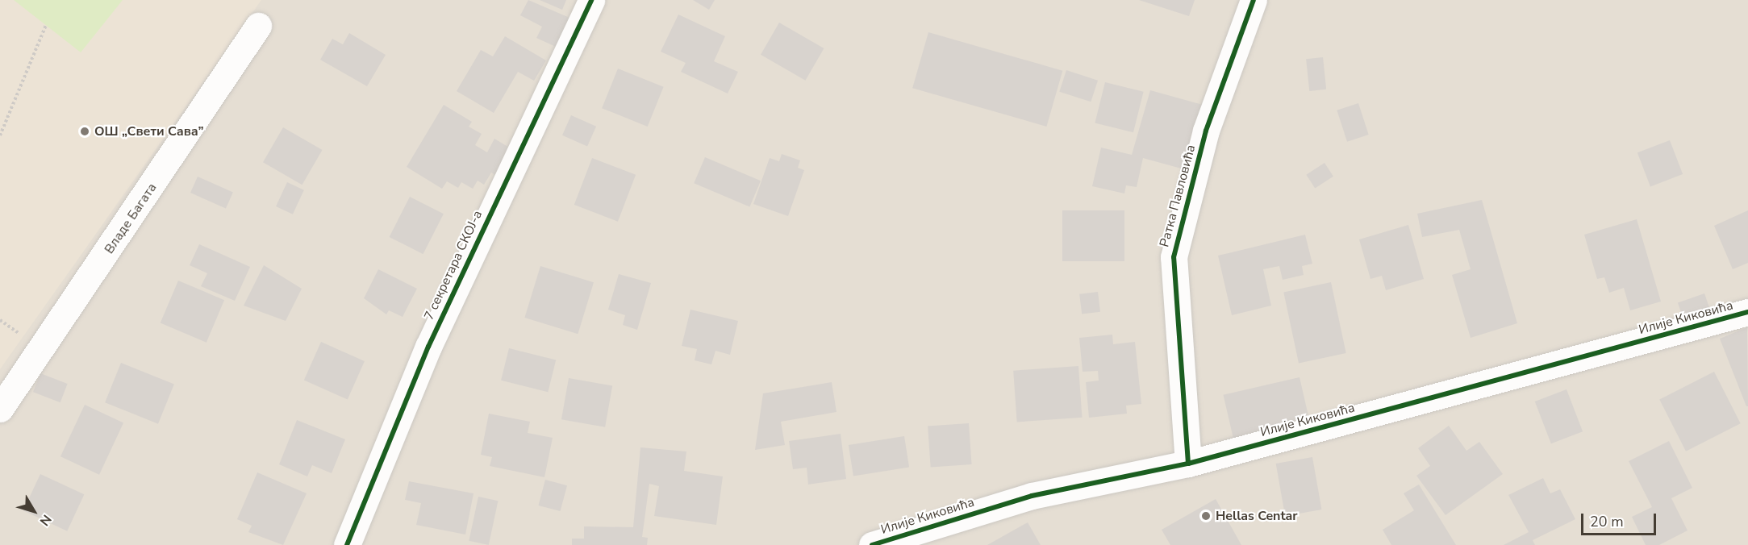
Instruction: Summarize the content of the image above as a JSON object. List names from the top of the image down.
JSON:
{
  "streets": {
    "street": [
      "Ратка Павловића",
      "Владе Багата",
      "7 секретара СКОЈ-а",
      "Илије Киковића"
    ]
  },
  "crossings": [
    ["Ратка Павловића", "Илије Киковића"]
  ],
  "places": ["ОШ „Свети Сава”", "Hellas Centar"],
  "scale_bar": "20 m",
  "north": "bottom right"
}
